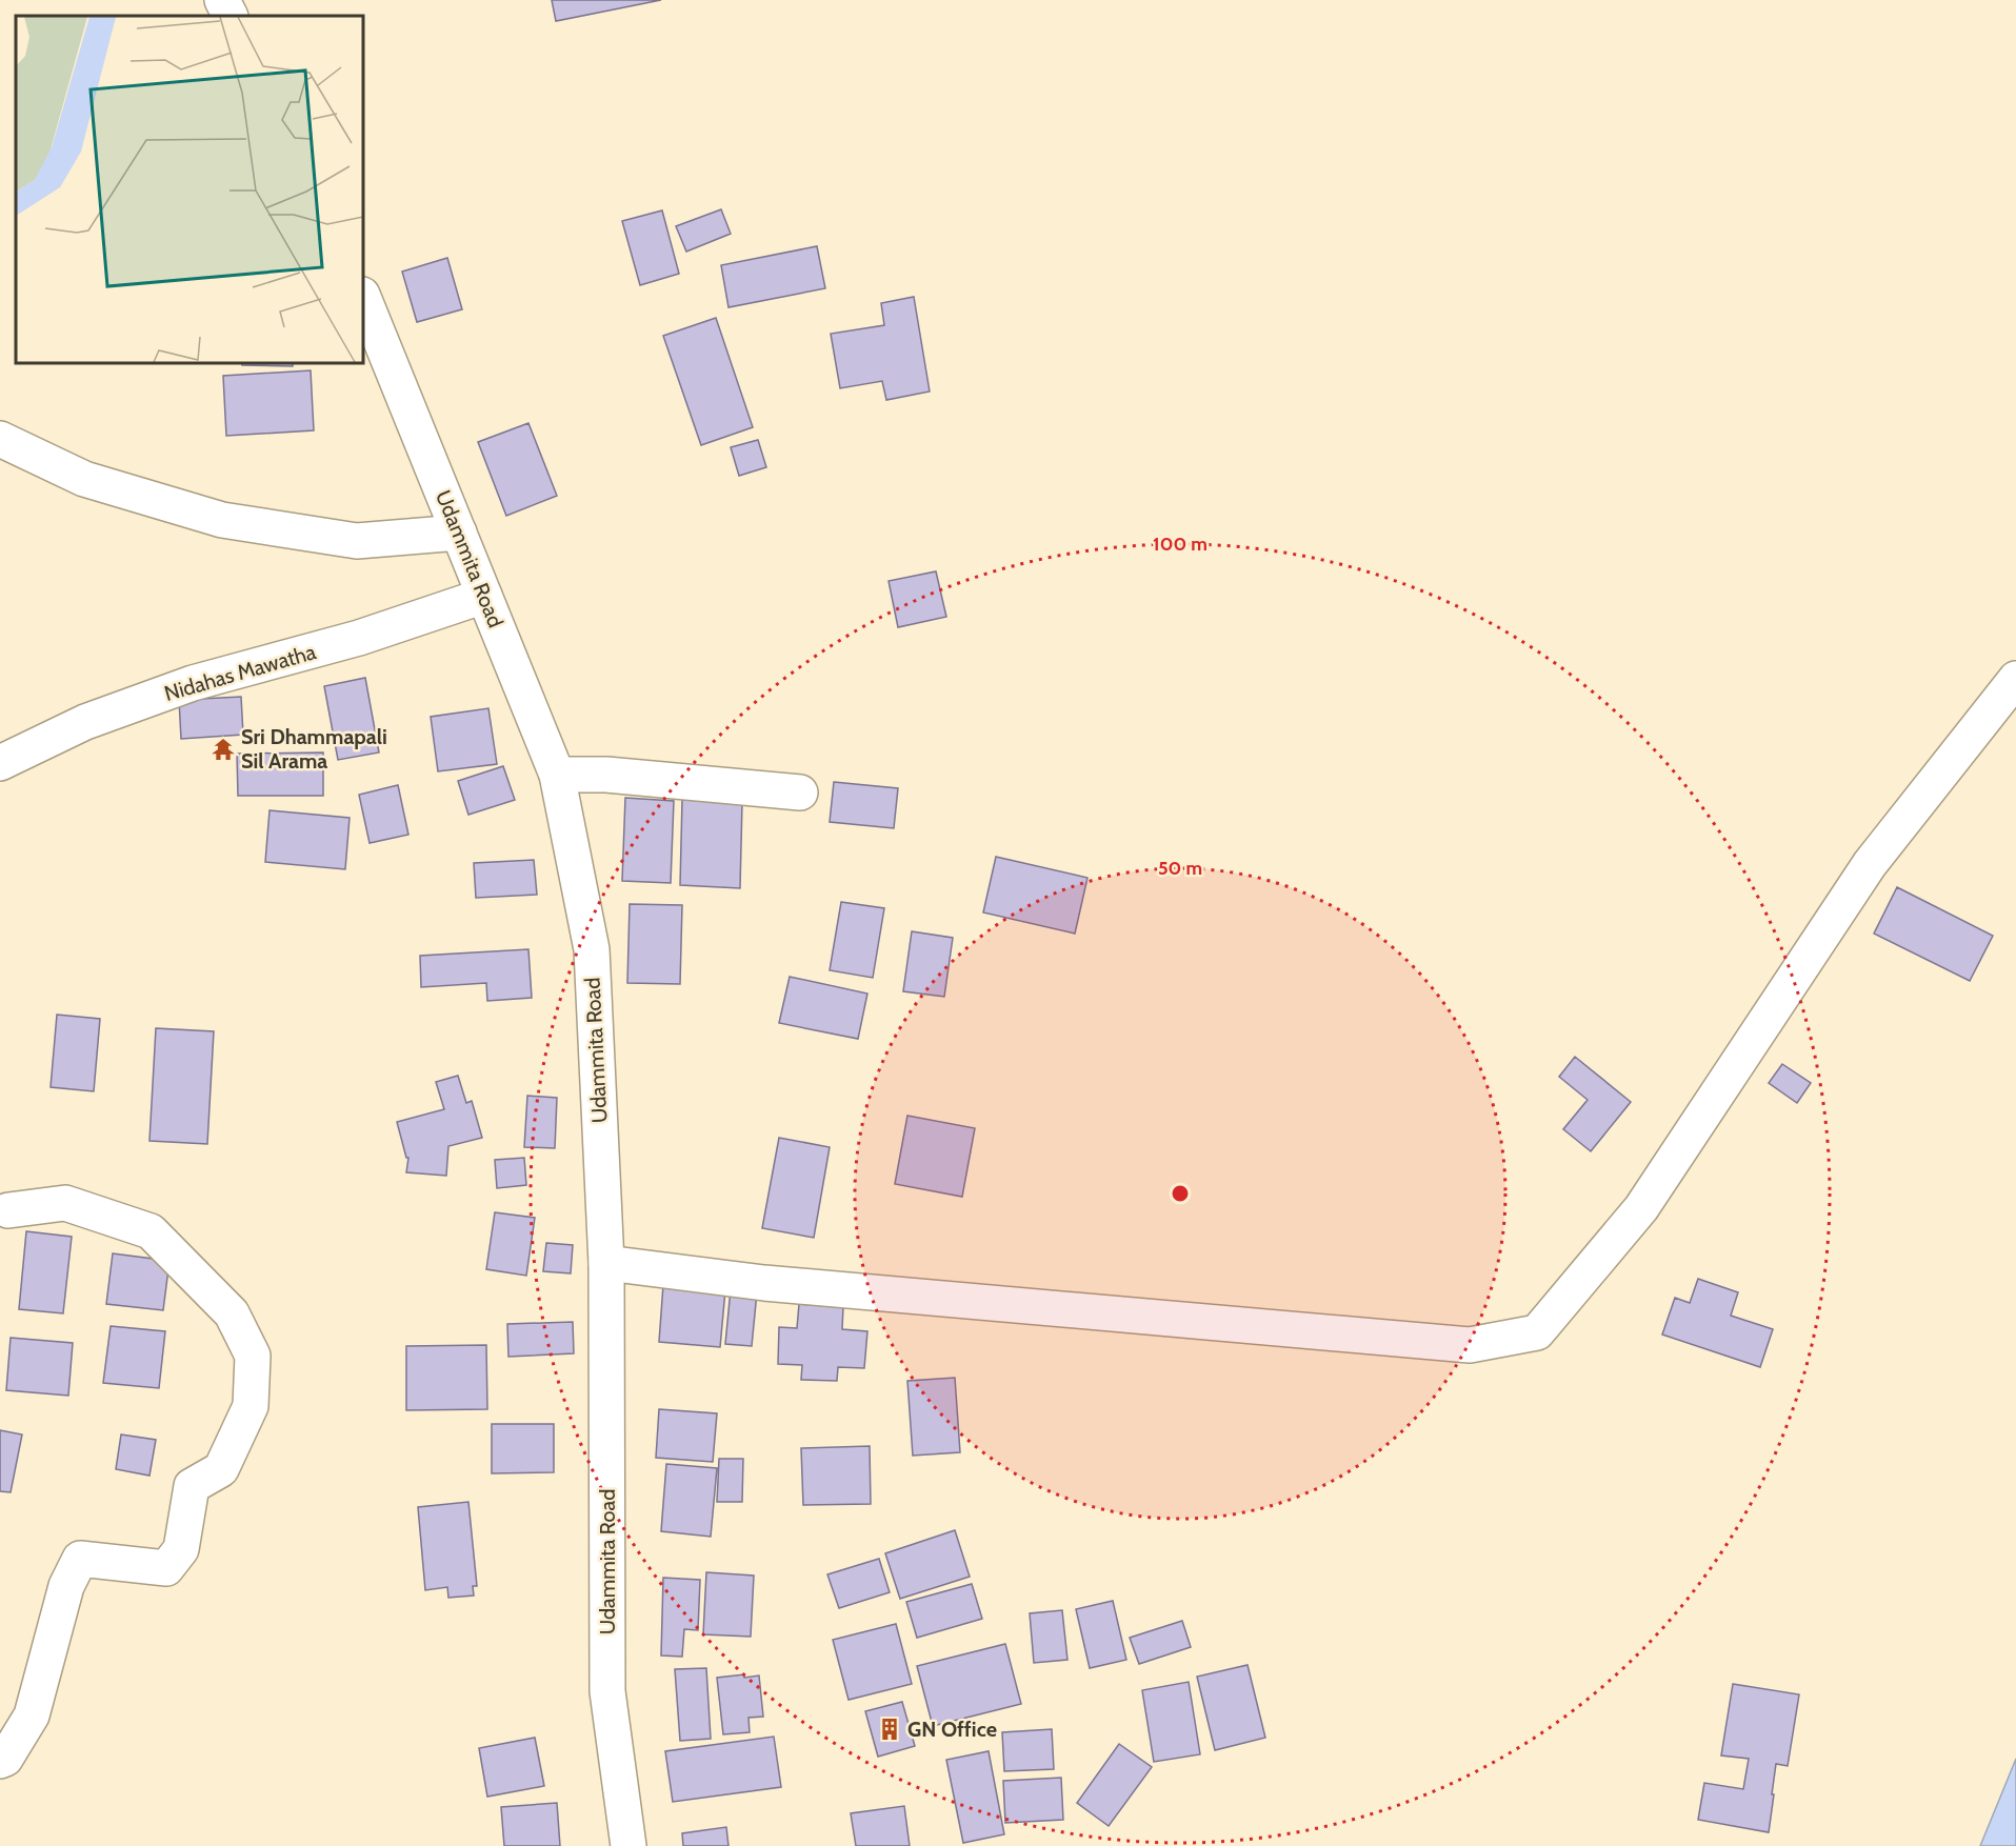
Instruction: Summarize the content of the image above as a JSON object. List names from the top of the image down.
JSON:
{
  "streets": {
    "street": ["Udammita Road", "Nidahas Mawatha"]
  },
  "crossings": [
    ["Udammita Road", "Nidahas Mawatha"]
  ],
  "places": {
    "temple": ["Sri Dhammapali Sil Arama"],
    "building": ["GN Office"]
  },
  "rings": ["100 m", "50 m"]
}
